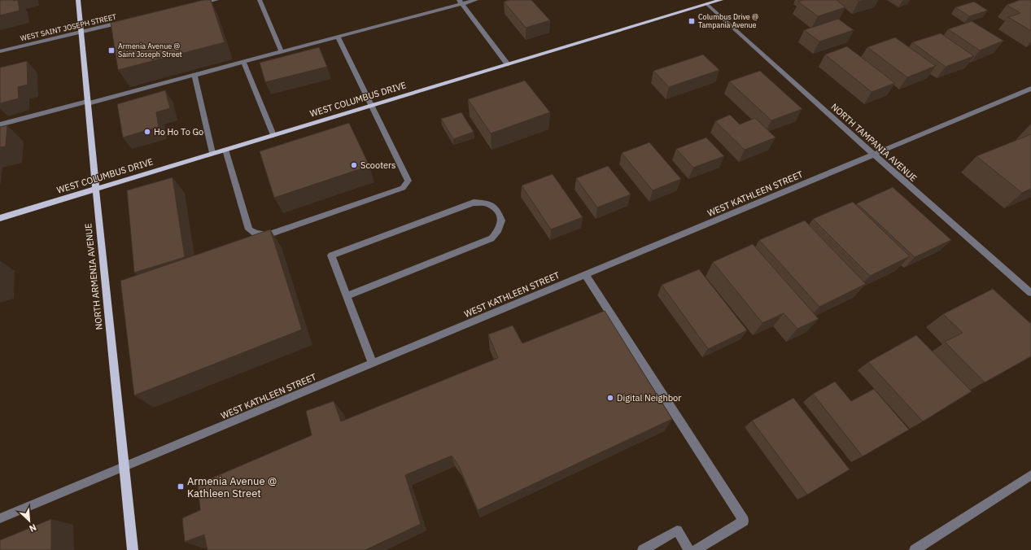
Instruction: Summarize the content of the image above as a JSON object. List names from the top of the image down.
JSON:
{
  "streets": {
    "main road": ["WEST COLUMBUS DRIVE", "NORTH ARMENIA AVENUE"],
    "street": ["WEST SAINT JOSEPH STREET", "NORTH TAMPANIA AVENUE", "WEST KATHLEEN STREET"]
  },
  "crossings": [
    ["WEST SAINT JOSEPH STREET", "NORTH ARMENIA AVENUE"],
    ["WEST COLUMBUS DRIVE", "NORTH TAMPANIA AVENUE"],
    ["WEST COLUMBUS DRIVE", "NORTH ARMENIA AVENUE"],
    ["NORTH TAMPANIA AVENUE", "WEST KATHLEEN STREET"],
    ["WEST KATHLEEN STREET", "NORTH ARMENIA AVENUE"]
  ],
  "places": {
    "transit": ["Columbus Drive @ Tampania Avenue", "Armenia Avenue @ Saint Joseph Street", "Armenia Avenue @ Kathleen Street"],
    "other": ["Ho Ho To Go", "Scooters", "Digital Neighbor"]
  },
  "north": "bottom right"
}
